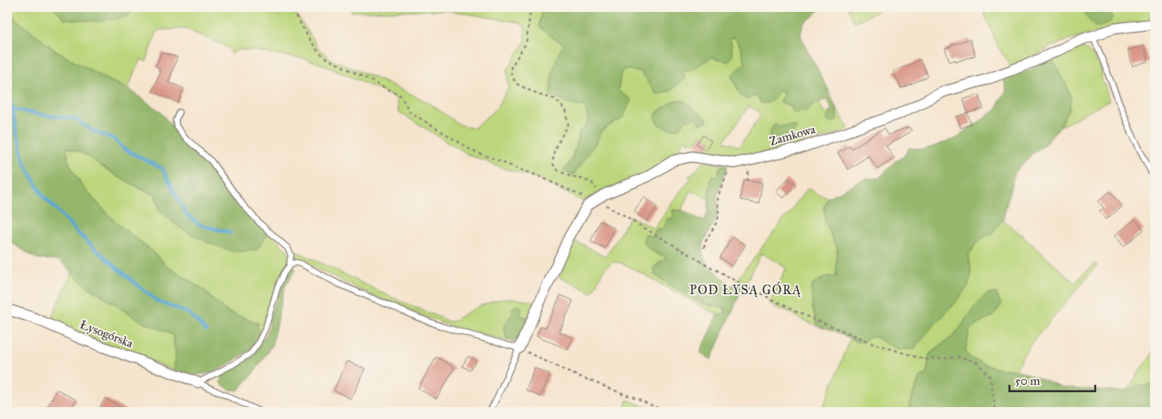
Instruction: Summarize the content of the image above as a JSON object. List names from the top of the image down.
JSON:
{
  "streets": {
    "street": ["Zamkowa", "Łysogórska"]
  },
  "districts": ["POD ŁYSĄ GÓRĄ"],
  "scale_bar": "50 m"
}
